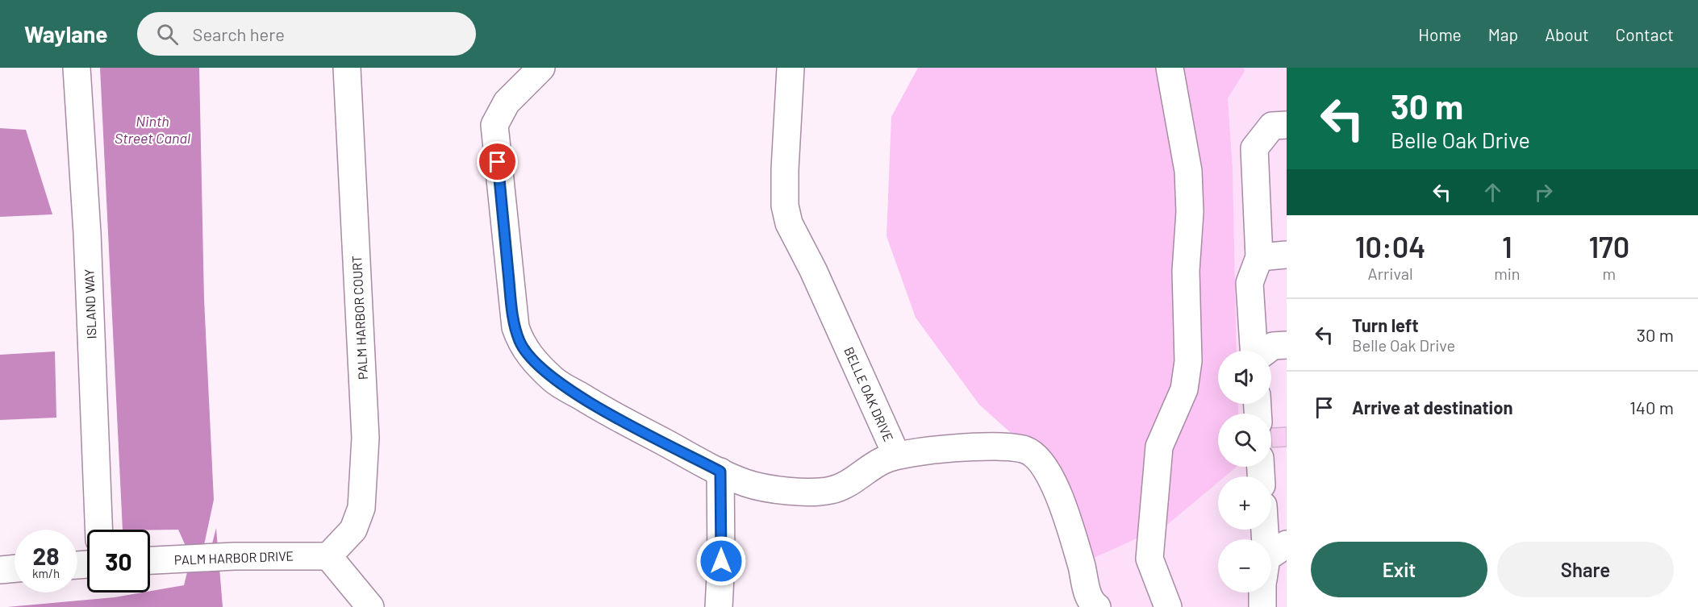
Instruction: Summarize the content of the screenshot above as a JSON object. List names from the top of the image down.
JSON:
{
  "streets": {
    "street": [
      "ISLAND WAY",
      "PALM HARBOR COURT",
      "BELLE OAK DRIVE",
      "PALM HARBOR DRIVE"
    ]
  },
  "crossings": [
    ["PALM HARBOR COURT", "PALM HARBOR DRIVE"]
  ],
  "water": ["Ninth Street Canal"],
  "page": {
    "header": "Waylane",
    "search": "Search here",
    "nav": [
      "Home",
      "Map",
      "About",
      "Contact"
    ],
    "turn": ["30 m", "Belle Oak Drive"],
    "eta": [
      "10:04",
      "Arrival",
      "1",
      "min",
      "170",
      "m"
    ],
    "list": [
      {
        "name": "Turn left",
        "note": "Belle Oak Drive",
        "value": "30 m"
      },
      {
        "name": "Arrive at destination",
        "value": "140 m"
      }
    ],
    "map_buttons": ["+", "−"],
    "speed": "28 km/h",
    "limit": "30",
    "buttons": ["Exit", "Share"]
  }
}
